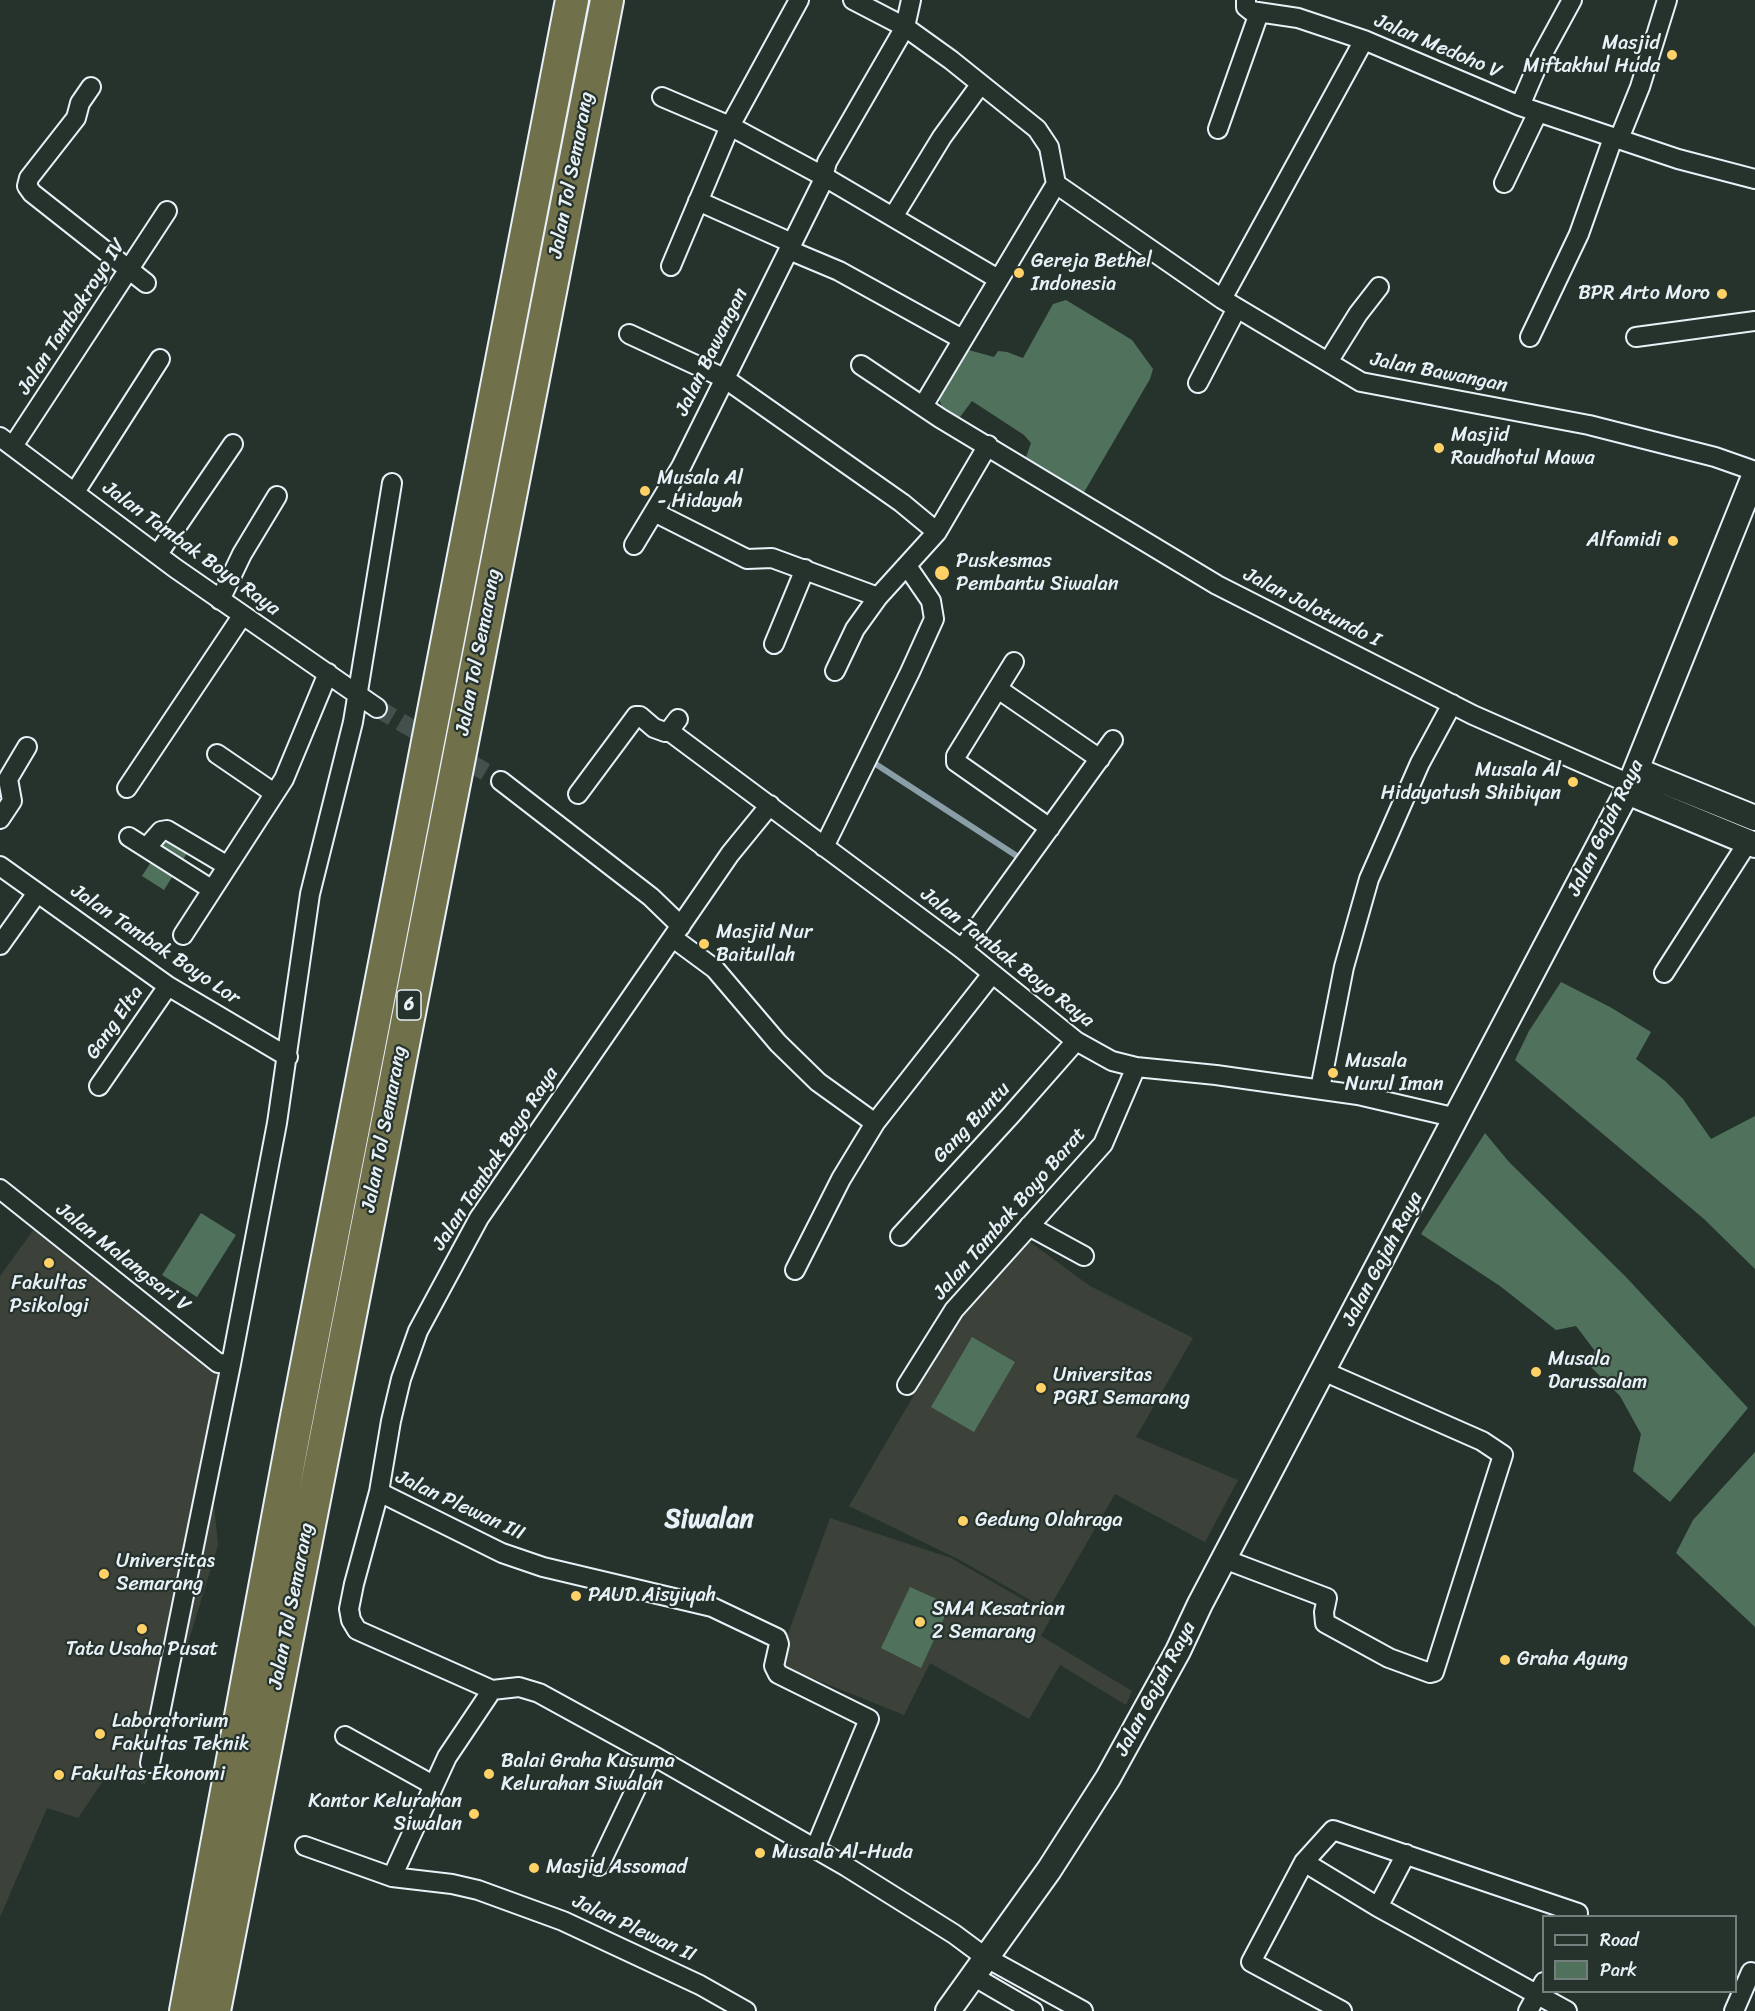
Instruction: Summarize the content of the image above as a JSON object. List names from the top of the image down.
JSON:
{
  "streets": {
    "highway": ["Jalan Tol Semarang", "6"],
    "main road": ["Jalan Gajah Raya"],
    "street": [
      "Jalan Medoho V",
      "Jalan Tambakroyo IV",
      "Jalan Bawangan",
      "Jalan Tambak Boyo Raya",
      "Jalan Jolotundo I",
      "Jalan Tambak Boyo Lor",
      "Gang Elta",
      "Gang Buntu",
      "Jalan Tambak Boyo Barat",
      "Jalan Malangsari V",
      "Jalan Plewan III",
      "Jalan Plewan II"
    ]
  },
  "crossings": [
    ["Jalan Tambakroyo IV", "Jalan Tambak Boyo Raya"],
    ["Jalan Bawangan", "Jalan Gajah Raya"],
    ["Jalan Tambak Boyo Raya", "Jalan Gajah Raya"],
    ["Jalan Tambak Boyo Raya", "Gang Buntu"],
    ["Jalan Tambak Boyo Raya", "Jalan Tambak Boyo Barat"],
    ["Jalan Tambak Boyo Raya", "Jalan Plewan III"],
    ["Jalan Jolotundo I", "Jalan Gajah Raya"],
    ["Jalan Gajah Raya", "Jalan Plewan III"],
    ["Jalan Tambak Boyo Lor", "Gang Elta"]
  ],
  "districts": ["Siwalan"],
  "places": [
    "Masjid Miftakhul Huda",
    "Gereja Bethel Indonesia",
    "BPR Arto Moro",
    "Masjid Raudhotul Mawa",
    "Musala Al - Hidayah",
    "Alfamidi",
    "Puskesmas Pembantu Siwalan",
    "Musala Al Hidayatush Shibiyan",
    "Masjid Nur Baitullah",
    "Musala Nurul Iman",
    "Fakultas Psikologi",
    "Musala Darussalam",
    "Universitas PGRI Semarang",
    "Gedung Olahraga",
    "Universitas Semarang",
    "PAUD Aisyiyah",
    "SMA Kesatrian 2 Semarang",
    "Tata Usaha Pusat",
    "Graha Agung",
    "Laboratorium Fakultas Teknik",
    "Balai Graha Kusuma Kelurahan Siwalan",
    "Fakultas Ekonomi",
    "Kantor Kelurahan Siwalan",
    "Musala Al-Huda",
    "Masjid Assomad"
  ],
  "legend": ["Road", "Park"]
}
